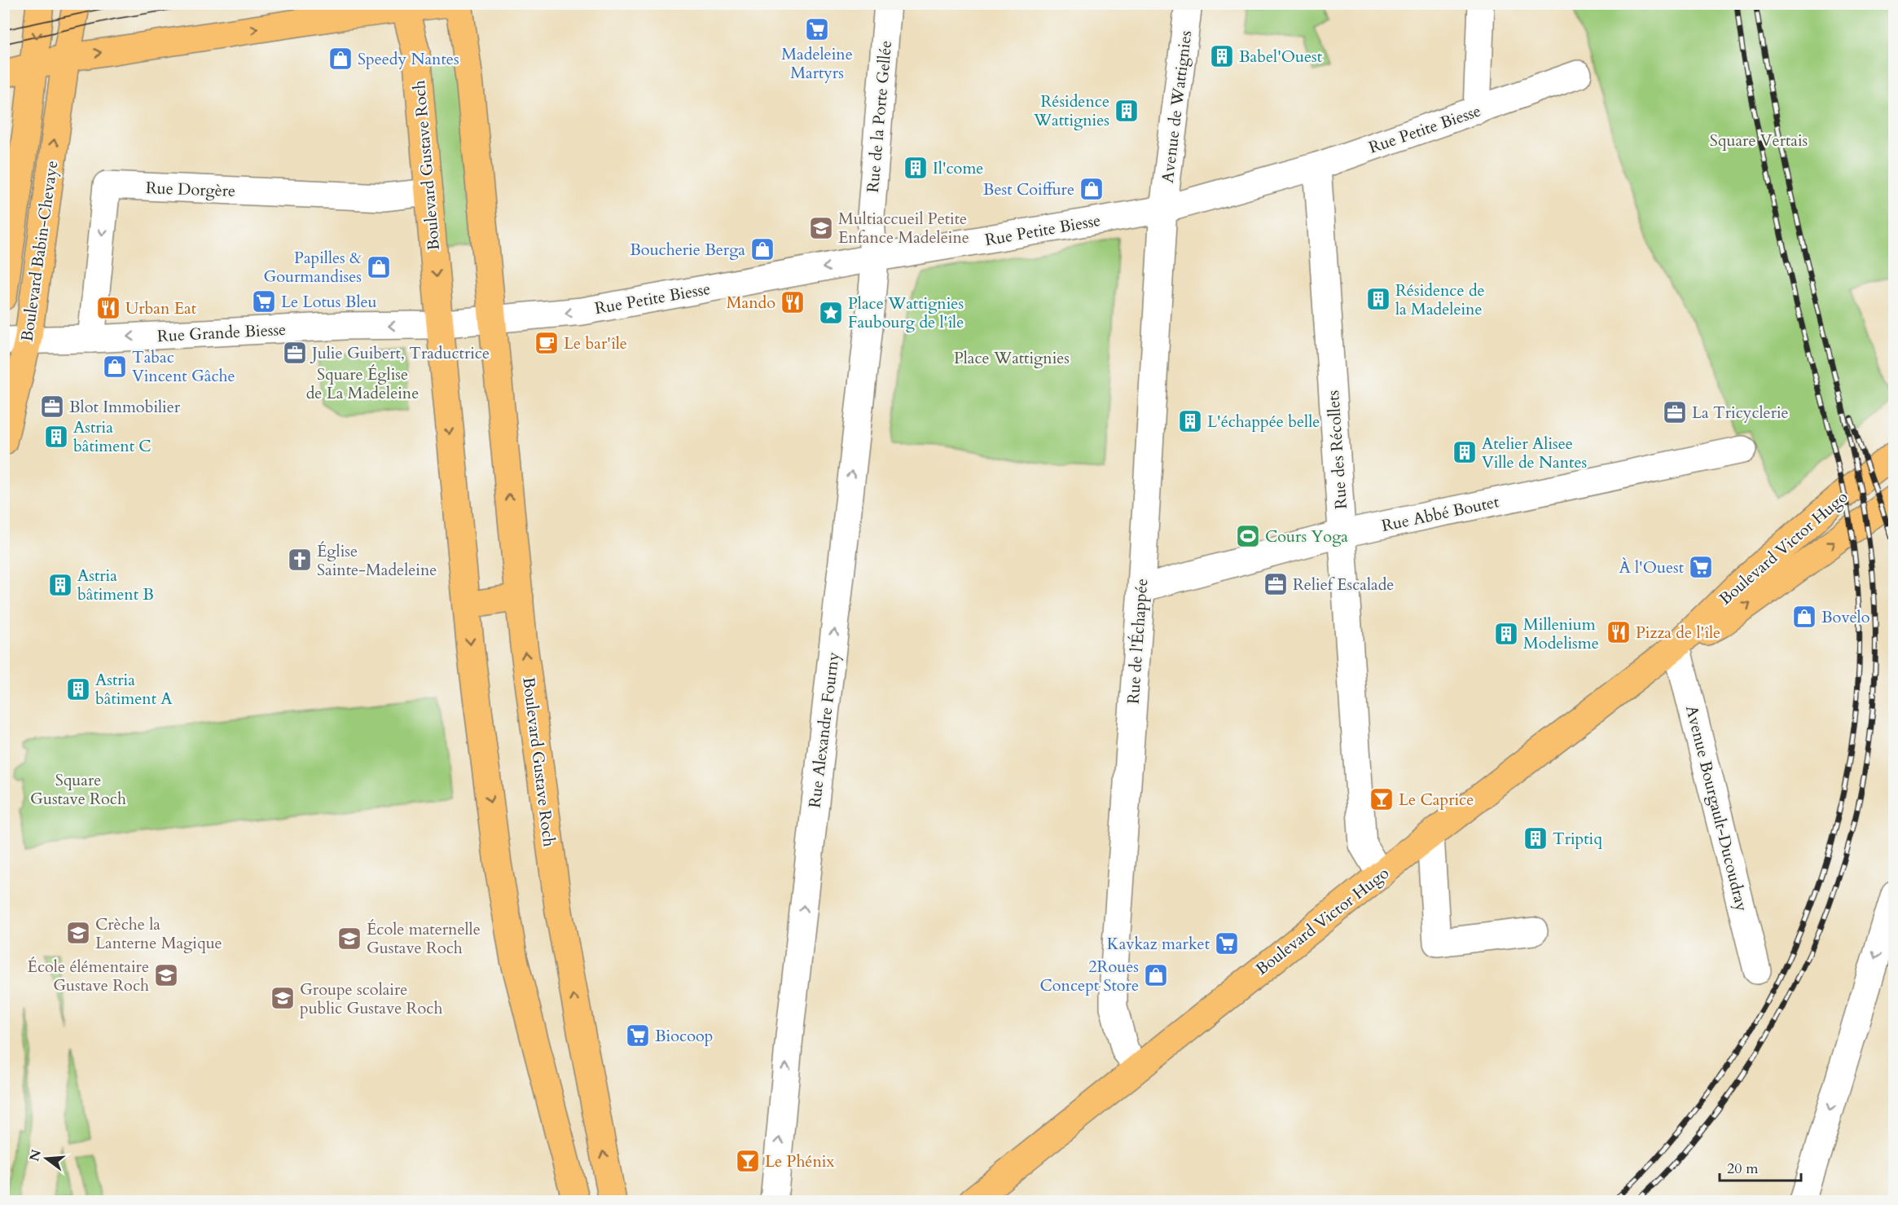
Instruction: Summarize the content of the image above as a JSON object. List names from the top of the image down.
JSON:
{
  "streets": {
    "main road": ["Boulevard Gustave Roch", "Boulevard Babin-Chevaye", "Boulevard Victor Hugo"],
    "street": [
      "Avenue de Wattignies",
      "Rue de la Porte Gellée",
      "Rue Petite Biesse",
      "Rue Dorgère",
      "Rue Grande Biesse",
      "Rue des Récollets",
      "Rue Abbé Boutet",
      "Rue de l'Échappée",
      "Rue Alexandre Fourny",
      "Avenue Bourgault-Ducoudray"
    ]
  },
  "crossings": [
    ["Avenue de Wattignies", "Rue Petite Biesse"],
    ["Avenue de Wattignies", "Rue de l'Échappée"],
    ["Rue de la Porte Gellée", "Rue Petite Biesse"],
    ["Rue de la Porte Gellée", "Rue Alexandre Fourny"],
    ["Rue Petite Biesse", "Boulevard Gustave Roch"],
    ["Rue Petite Biesse", "Rue des Récollets"],
    ["Rue Petite Biesse", "Rue de l'Échappée"],
    ["Rue Petite Biesse", "Rue Alexandre Fourny"],
    ["Boulevard Gustave Roch", "Rue Dorgère"],
    ["Boulevard Gustave Roch", "Rue Grande Biesse"],
    ["Rue Dorgère", "Rue Grande Biesse"],
    ["Boulevard Babin-Chevaye", "Rue Grande Biesse"],
    ["Rue des Récollets", "Rue Abbé Boutet"],
    ["Rue des Récollets", "Boulevard Victor Hugo"],
    ["Rue Abbé Boutet", "Rue de l'Échappée"],
    ["Boulevard Victor Hugo", "Rue de l'Échappée"],
    ["Boulevard Victor Hugo", "Avenue Bourgault-Ducoudray"]
  ],
  "one_way": ["Rue Grande Biesse", "Rue Alexandre Fourny"],
  "parks": [
    "Square Vertais",
    "Place Wattignies",
    "Square Église de La Madeleine",
    "Square Gustave Roch"
  ],
  "places": {
    "supermarket": [
      "Madeleine Martyrs",
      "Le Lotus Bleu",
      "À l'Ouest",
      "Kavkaz market",
      "Biocoop"
    ],
    "building": [
      "Babel'Ouest",
      "Résidence Wattignies",
      "Il'come",
      "Résidence de la Madeleine",
      "L'échappée belle",
      "Astria bâtiment C",
      "Atelier Alisee Ville de Nantes",
      "Astria bâtiment B",
      "Millenium Modelisme",
      "Astria bâtiment A",
      "Triptiq"
    ],
    "shop": [
      "Speedy Nantes",
      "Best Coiffure",
      "Boucherie Berga",
      "Papilles & Gourmandises",
      "Tabac Vincent Gâche",
      "Bovelo",
      "2Roues Concept Store"
    ],
    "school or university": [
      "Multiaccueil Petite Enfance Madeleine",
      "Crèche la Lanterne Magique",
      "École maternelle Gustave Roch",
      "École élémentaire Gustave Roch",
      "Groupe scolaire public Gustave Roch"
    ],
    "restaurant": ["Mando", "Urban Eat", "Pizza de l'île"],
    "place": ["Place Wattignies Faubourg de l'île"],
    "cafe": ["Le bar'île"],
    "office": [
      "Julie Guibert, Traductrice",
      "Blot Immobilier",
      "La Tricyclerie",
      "Relief Escalade"
    ],
    "sports": ["Cours Yoga"],
    "church": ["Église Sainte-Madeleine"],
    "bar": ["Le Caprice", "Le Phénix"]
  },
  "scale_bar": "20 m",
  "north": "left"
}
